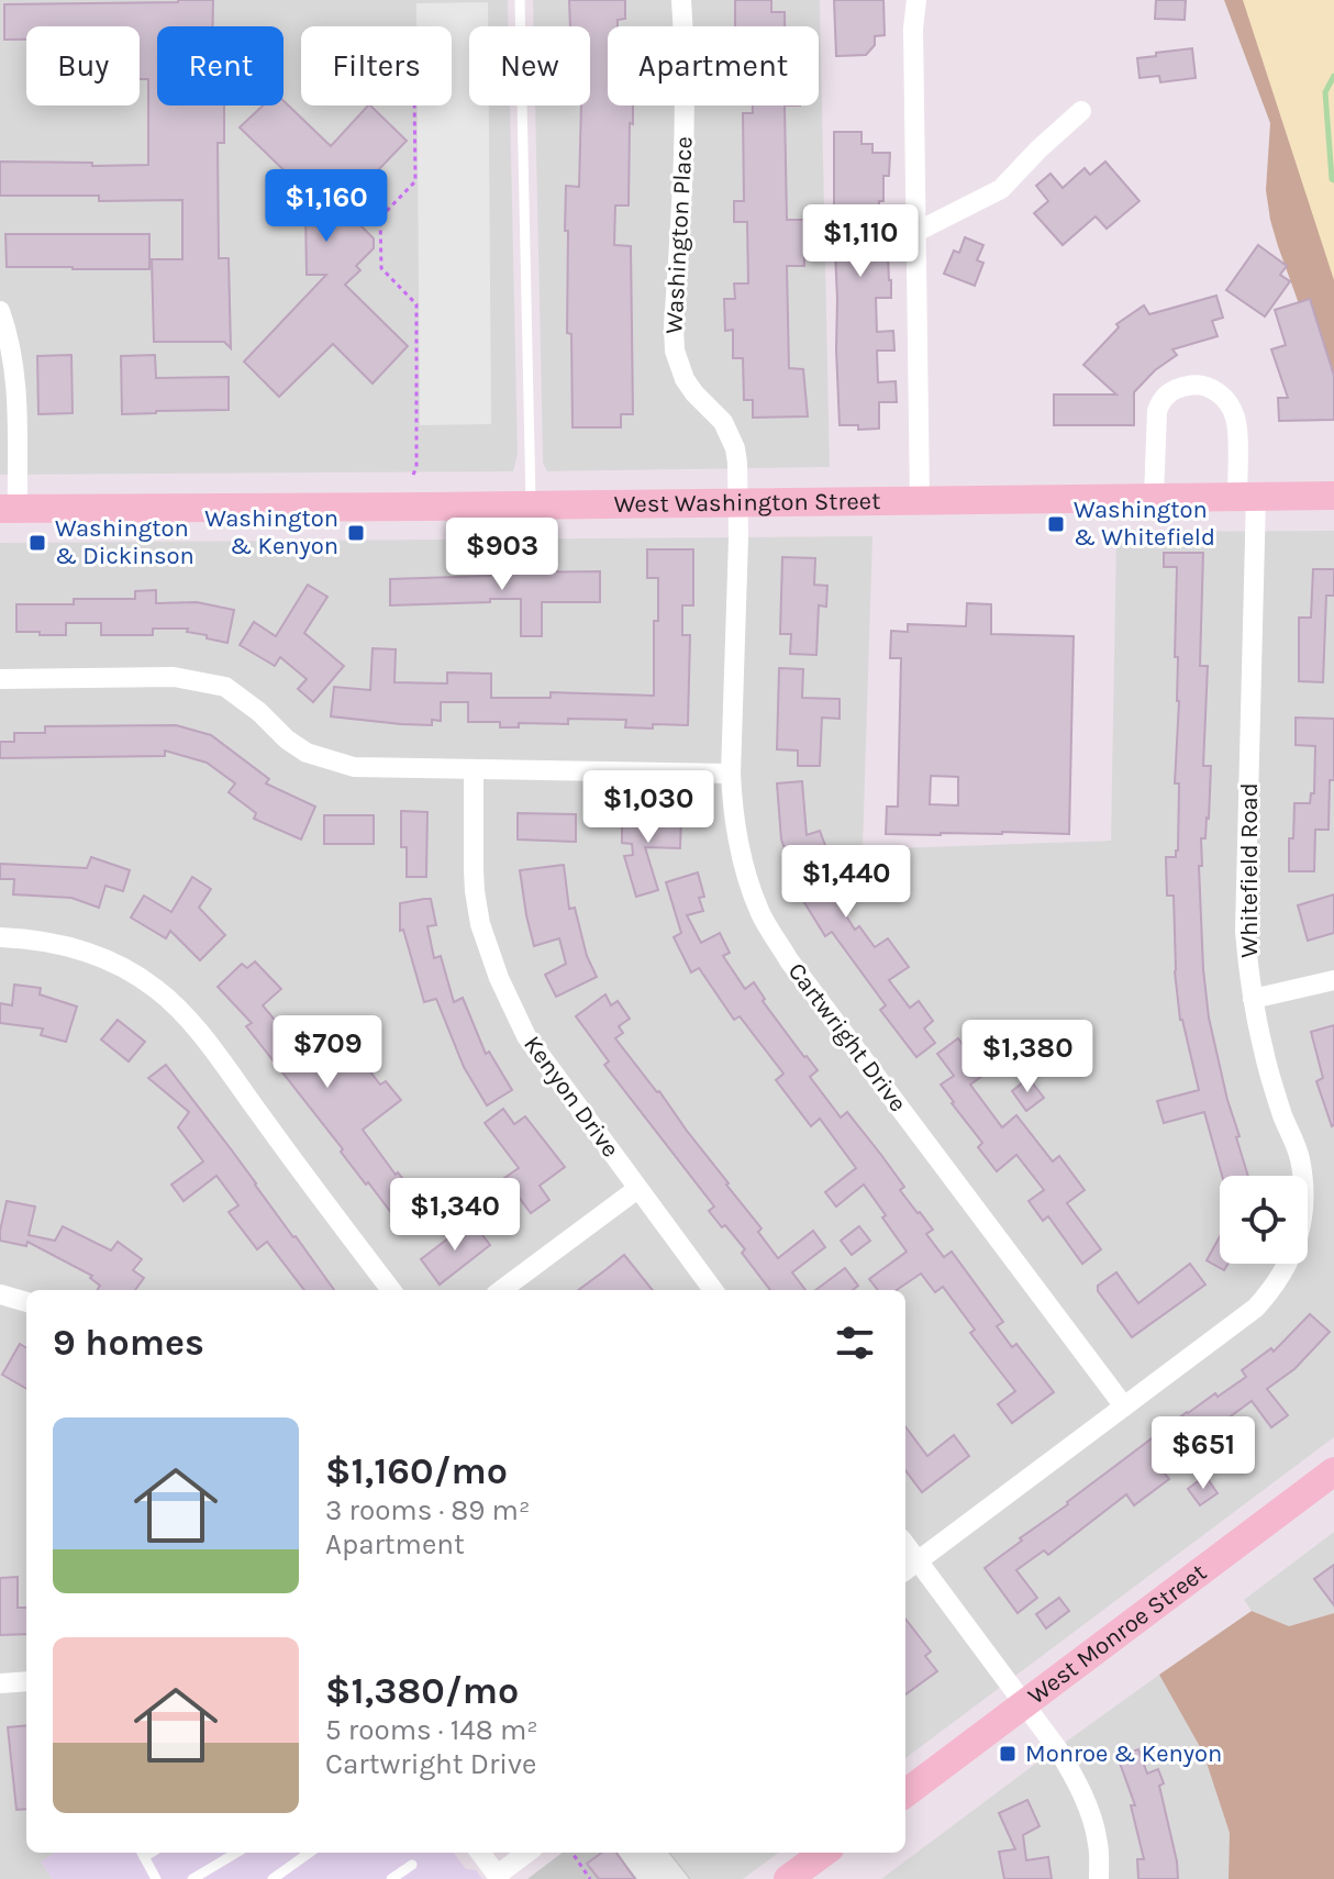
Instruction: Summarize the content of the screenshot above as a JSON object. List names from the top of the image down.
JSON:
{
  "streets": {
    "street": [
      "Washington Place",
      "West Washington Street",
      "Whitefield Road",
      "Cartwright Drive",
      "Kenyon Drive",
      "West Monroe Street"
    ]
  },
  "crossings": [
    ["Washington Place", "West Washington Street"],
    ["Washington Place", "Cartwright Drive"],
    ["West Washington Street", "Whitefield Road"],
    ["West Washington Street", "Cartwright Drive"],
    ["Whitefield Road", "Cartwright Drive"]
  ],
  "places": {
    "transit": [
      "Washington & Whitefield",
      "Washington & Kenyon",
      "Washington & Dickinson",
      "Monroe & Kenyon"
    ]
  },
  "page": {
    "chip": [
      "Buy",
      "Rent",
      "Filters",
      "New",
      "Apartment"
    ],
    "price": [
      "$1,160",
      "$1,110",
      "$903",
      "$1,030",
      "$1,440",
      "$709",
      "$1,380",
      "$1,340",
      "$651"
    ],
    "heading": "9 homes",
    "list": [
      {
        "name": "$1,160/mo",
        "note": "3 rooms · 89 m² · Apartment"
      },
      {
        "name": "$1,380/mo",
        "note": "5 rooms · 148 m² · Cartwright Drive"
      }
    ]
  }
}
